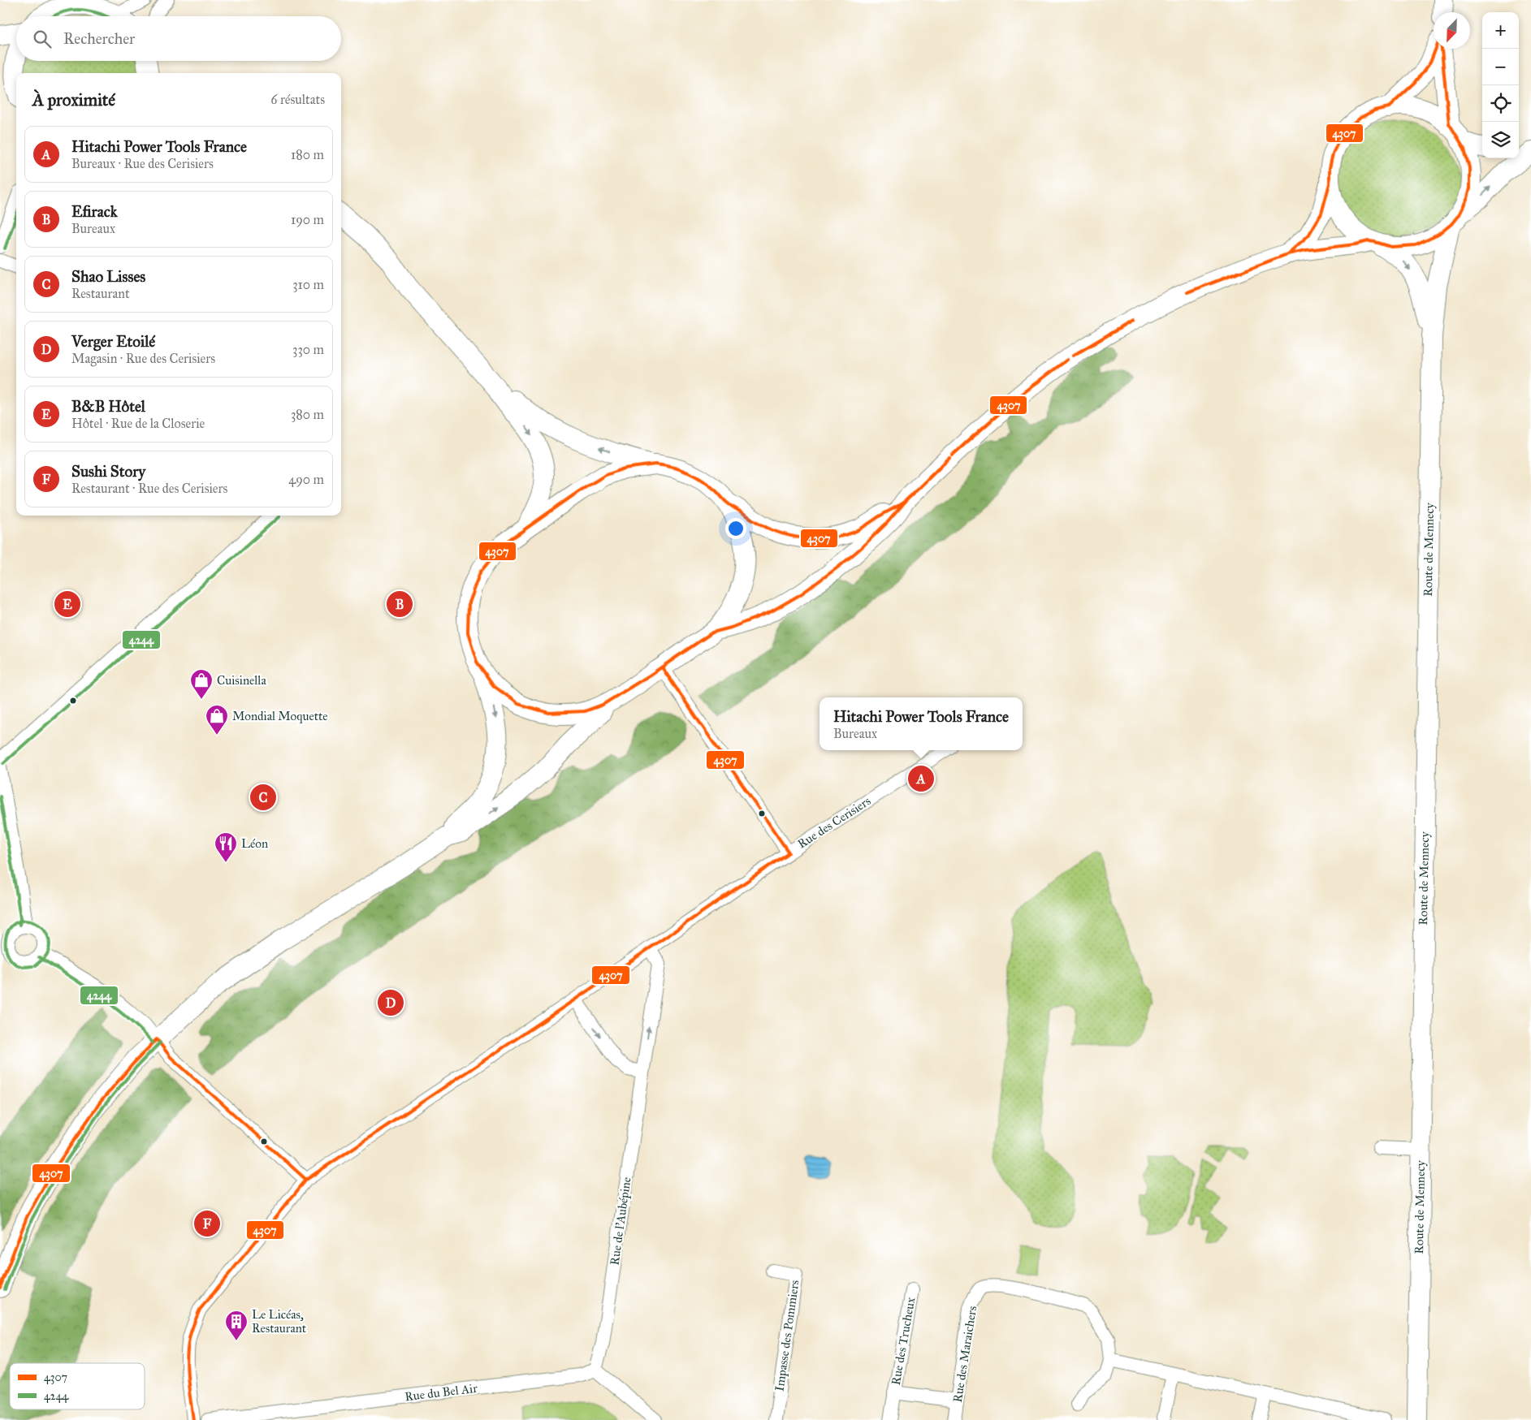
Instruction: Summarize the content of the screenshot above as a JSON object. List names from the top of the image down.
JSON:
{
  "streets": {
    "main road": ["Route de Mennecy"],
    "street": [
      "Rue des Cerisiers",
      "Rue de l'Aubépine",
      "Impasse des Pommiers",
      "Rue des Trucheux",
      "Rue des Maraichers",
      "Rue du Bel Air"
    ]
  },
  "crossings": [
    ["Rue des Cerisiers", "Rue de l'Aubépine"],
    ["Rue de l'Aubépine", "Rue du Bel Air"],
    ["Rue des Trucheux", "Rue des Maraichers"]
  ],
  "places": {
    "shop": ["Cuisinella", "Mondial Moquette"],
    "restaurant": ["Léon"],
    "building": ["Le Licéas, Restaurant"]
  },
  "lines": ["transit line 4244", "transit line 4307"],
  "legend": ["4307", "4244"],
  "north": "bottom left",
  "page": {
    "map_buttons": ["+", "−"],
    "search": "Rechercher",
    "heading": ["À proximité", "6 résultats"],
    "list": [
      {
        "mark": "A",
        "name": "Hitachi Power Tools France",
        "note": "Bureaux · Rue des Cerisiers",
        "value": "180 m"
      },
      {
        "mark": "B",
        "name": "Efirack",
        "note": "Bureaux",
        "value": "190 m"
      },
      {
        "mark": "C",
        "name": "Shao Lisses",
        "note": "Restaurant",
        "value": "310 m"
      },
      {
        "mark": "D",
        "name": "Verger Etoilé",
        "note": "Magasin · Rue des Cerisiers",
        "value": "330 m"
      },
      {
        "mark": "E",
        "name": "B&B Hôtel",
        "note": "Hôtel · Rue de la Closerie",
        "value": "380 m"
      },
      {
        "mark": "F",
        "name": "Sushi Story",
        "note": "Restaurant · Rue des Cerisiers",
        "value": "490 m"
      }
    ],
    "pins": [
      "B",
      "E",
      "A",
      "C",
      "D",
      "F"
    ],
    "popup": ["Hitachi Power Tools France", "Bureaux"]
  }
}
